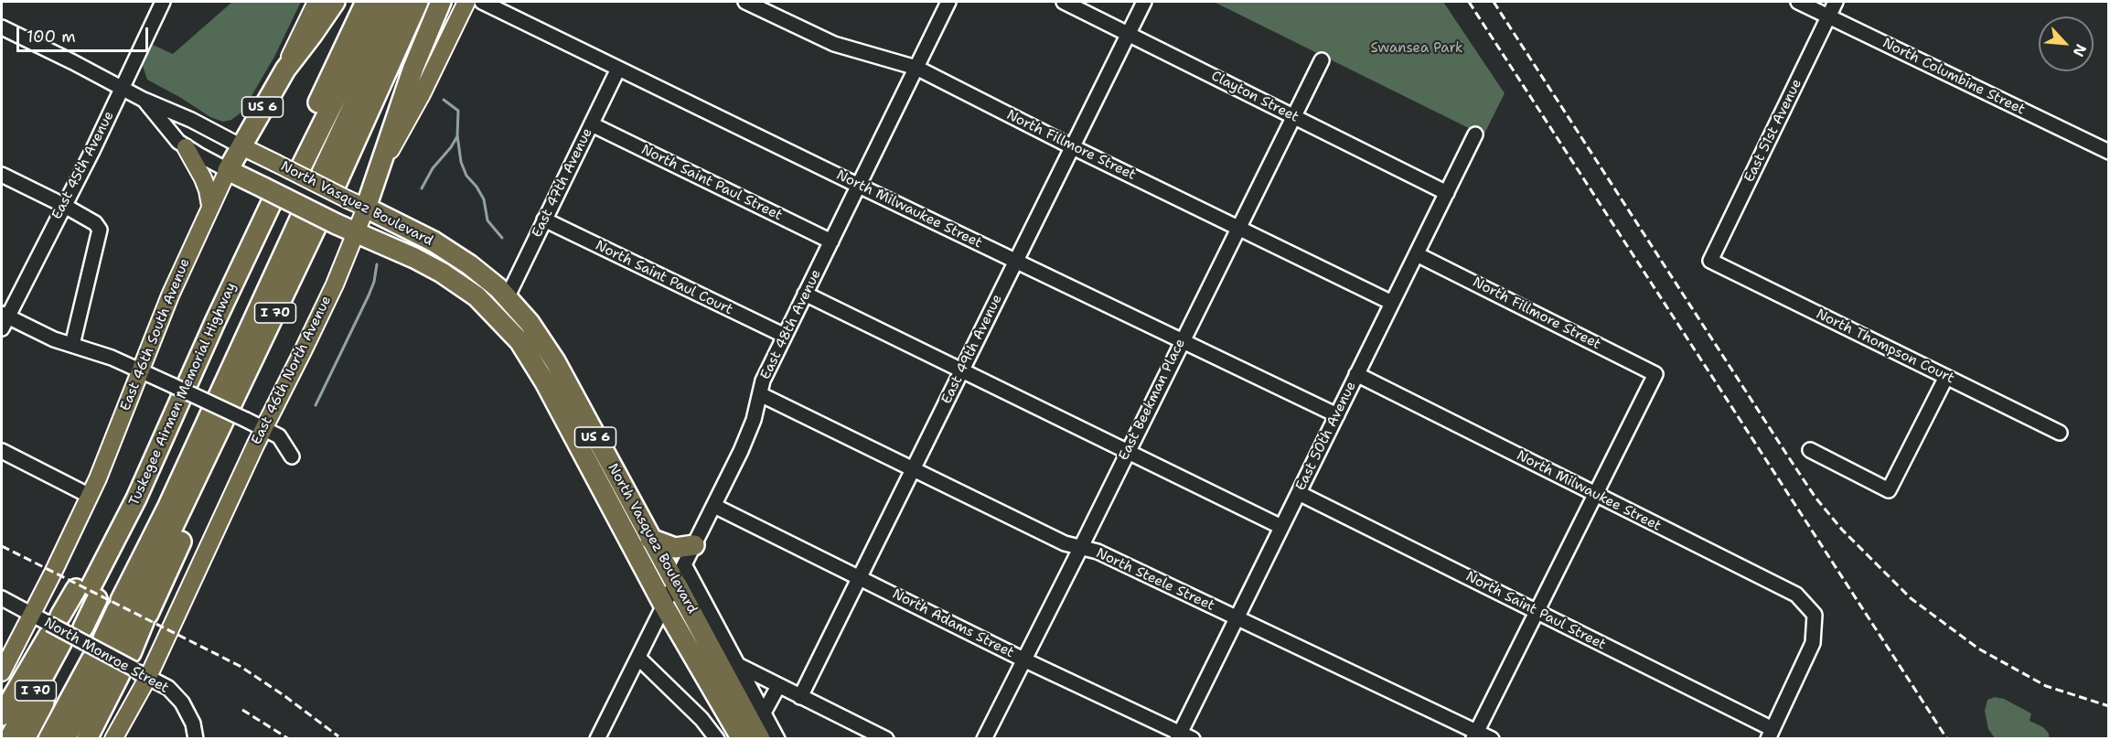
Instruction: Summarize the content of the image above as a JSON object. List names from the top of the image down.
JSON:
{
  "streets": {
    "highway": [
      "US 6",
      "North Vasquez Boulevard",
      "I 70",
      "East 46th South Avenue",
      "East 46th North Avenue",
      "Tuskegee Airmen Memorial Highway"
    ],
    "street": [
      "North Columbine Street",
      "Clayton Street",
      "East 51st Avenue",
      "North Fillmore Street",
      "East 45th Avenue",
      "East 47th Avenue",
      "North Saint Paul Street",
      "North Milwaukee Street",
      "North Saint Paul Court",
      "East 48th Avenue",
      "North Thompson Court",
      "East 49th Avenue",
      "East Beekman Place",
      "East 50th Avenue",
      "North Steele Street",
      "North Adams Street",
      "North Monroe Street"
    ]
  },
  "crossings": [
    ["North Columbine Street", "East 51st Avenue"],
    ["Clayton Street", "East 49th Avenue"],
    ["Clayton Street", "East Beekman Place"],
    ["Clayton Street", "East 50th Avenue"],
    ["US 6", "East 46th South Avenue"],
    ["East 51st Avenue", "North Thompson Court"],
    ["North Fillmore Street", "North Milwaukee Street"],
    ["North Fillmore Street", "East 48th Avenue"],
    ["North Fillmore Street", "East 49th Avenue"],
    ["North Fillmore Street", "East Beekman Place"],
    ["North Fillmore Street", "East 50th Avenue"],
    ["East 47th Avenue", "North Saint Paul Street"],
    ["East 47th Avenue", "North Vasquez Boulevard"],
    ["East 47th Avenue", "North Milwaukee Street"],
    ["East 47th Avenue", "North Saint Paul Court"],
    ["North Saint Paul Street", "North Milwaukee Street"],
    ["North Saint Paul Street", "East 48th Avenue"],
    ["North Saint Paul Street", "East 50th Avenue"],
    ["North Vasquez Boulevard", "East 48th Avenue"],
    ["North Vasquez Boulevard", "East 46th South Avenue"],
    ["North Vasquez Boulevard", "East 46th North Avenue"],
    ["North Vasquez Boulevard", "Tuskegee Airmen Memorial Highway"],
    ["North Milwaukee Street", "East 48th Avenue"],
    ["North Milwaukee Street", "East 49th Avenue"],
    ["North Milwaukee Street", "East Beekman Place"],
    ["North Milwaukee Street", "East 50th Avenue"],
    ["North Saint Paul Court", "East 48th Avenue"],
    ["East 48th Avenue", "North Steele Street"],
    ["East 48th Avenue", "North Adams Street"],
    ["East 46th South Avenue", "North Monroe Street"],
    ["East 49th Avenue", "North Steele Street"],
    ["East 49th Avenue", "North Adams Street"],
    ["East 46th North Avenue", "North Monroe Street"],
    ["Tuskegee Airmen Memorial Highway", "North Monroe Street"],
    ["East Beekman Place", "North Steele Street"],
    ["East Beekman Place", "North Adams Street"],
    ["East 50th Avenue", "North Steele Street"],
    ["East 50th Avenue", "North Adams Street"]
  ],
  "parks": ["Swansea Park"],
  "scale_bar": "100 m",
  "north": "bottom right"
}
